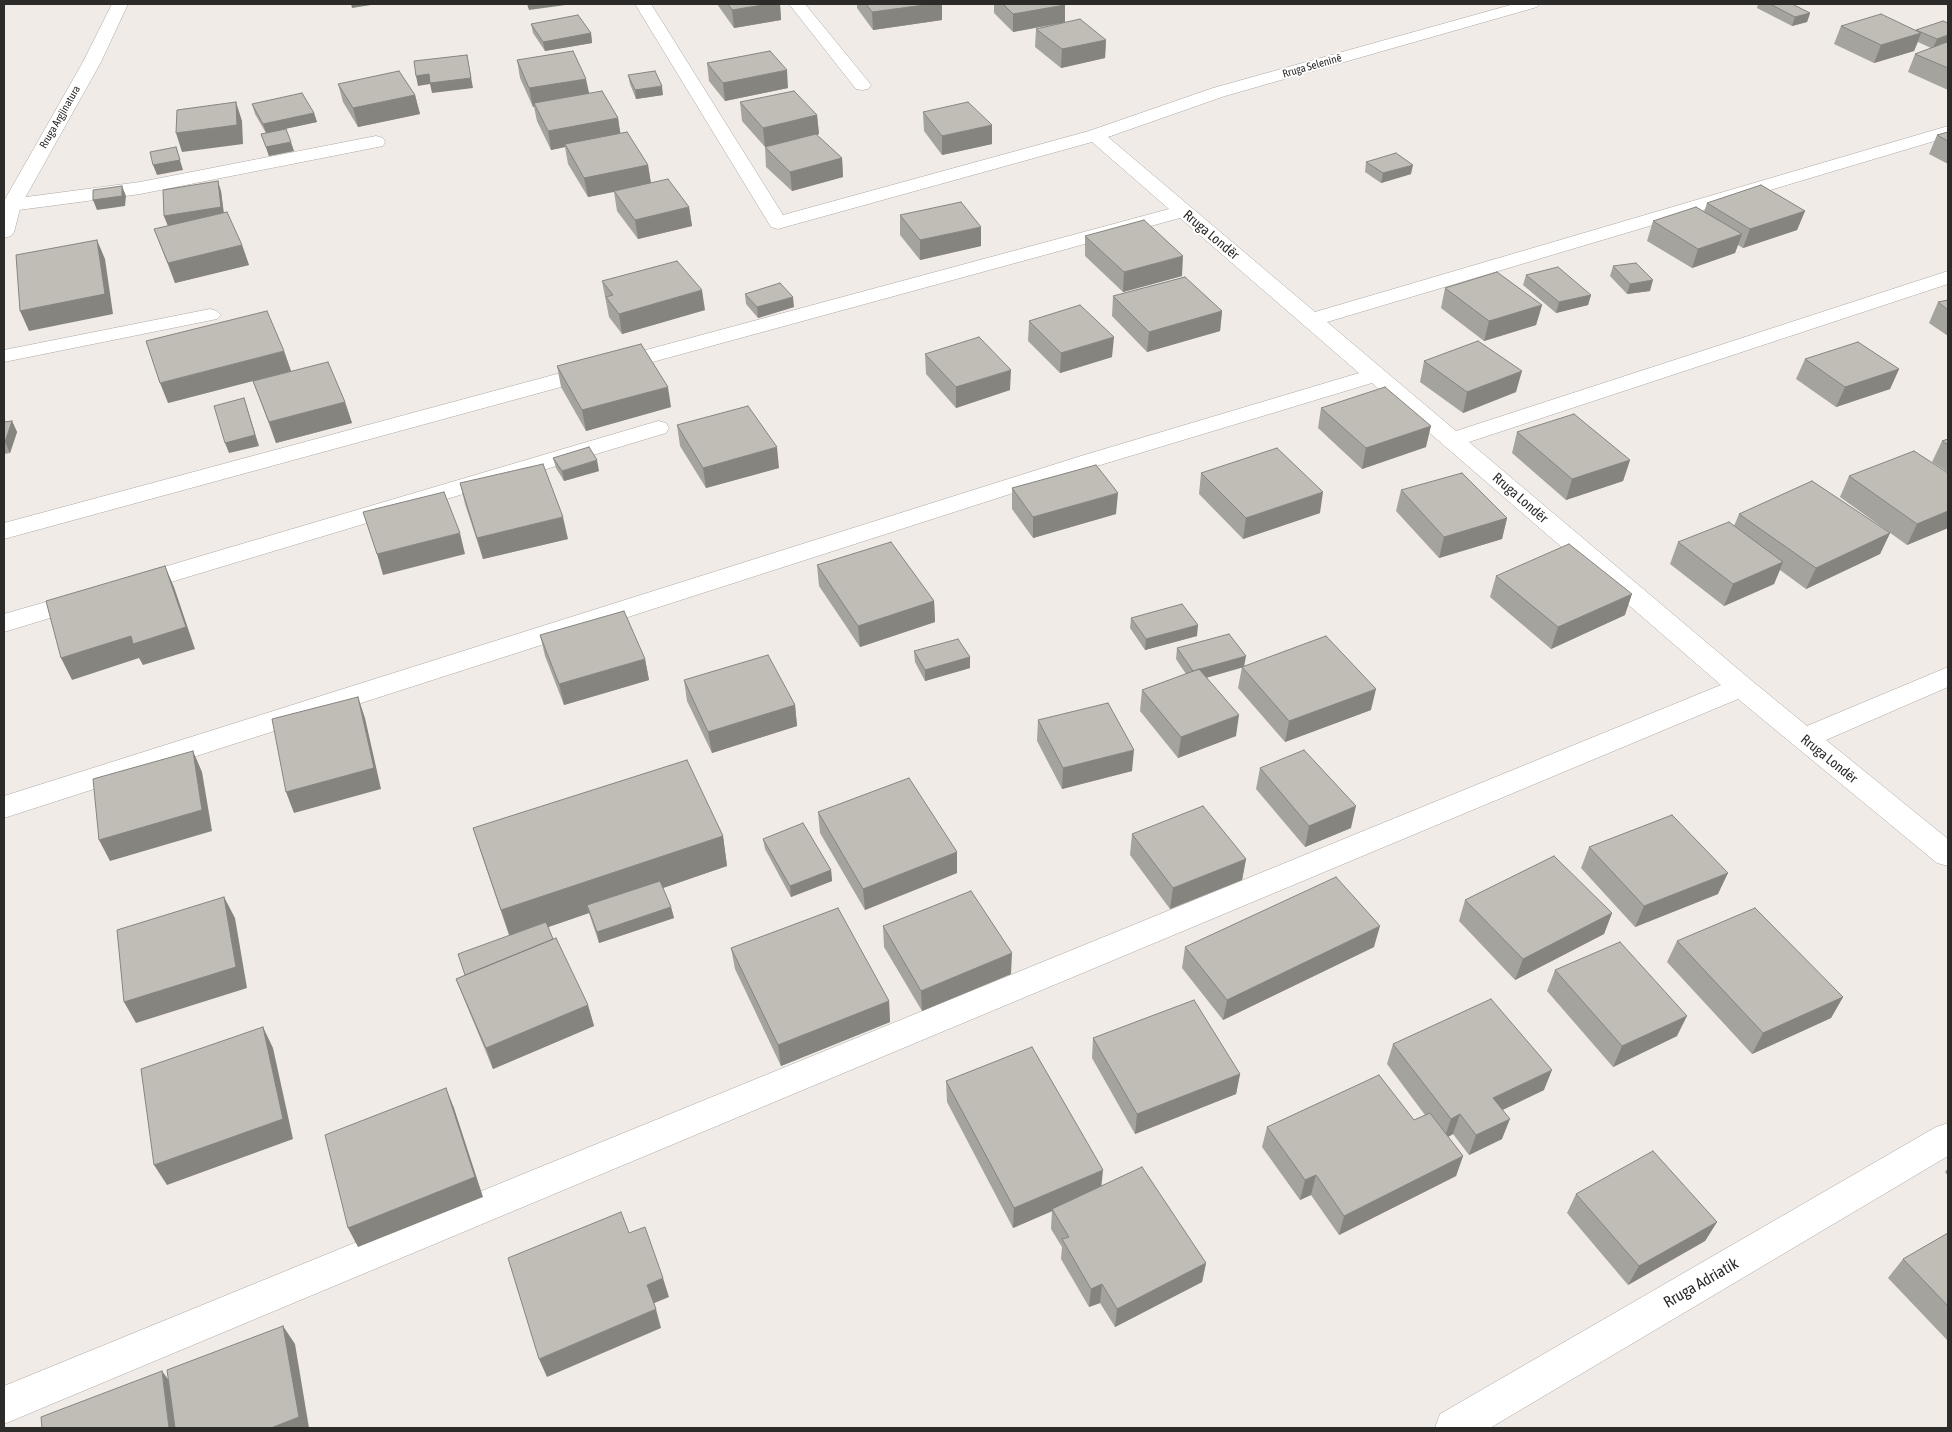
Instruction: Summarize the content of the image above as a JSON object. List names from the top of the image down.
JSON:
{
  "streets": {
    "street": [
      "Rruga Seleninë",
      "Rruga Argjinatura",
      "Rruga Londër",
      "Rruga Adriatik"
    ]
  },
  "crossings": [
    ["Rruga Seleninë", "Rruga Londër"]
  ]
}
